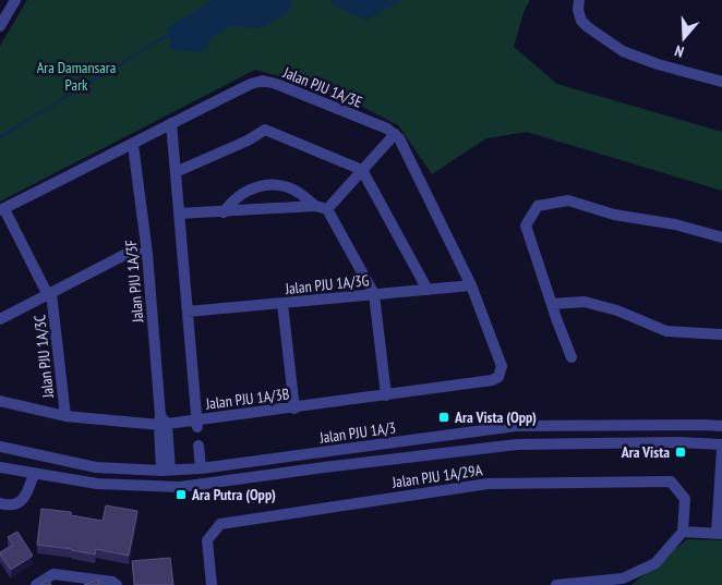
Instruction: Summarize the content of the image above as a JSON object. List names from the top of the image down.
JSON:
{
  "streets": {
    "street": [
      "Jalan PJU 1A/3E",
      "Jalan PJU 1A/3F",
      "Jalan PJU 1A/3G",
      "Jalan PJU 1A/3C",
      "Jalan PJU 1A/3B",
      "Jalan PJU 1A/3",
      "Jalan PJU 1A/29A"
    ]
  },
  "crossings": [
    ["Jalan PJU 1A/3E", "Jalan PJU 1A/3F"],
    ["Jalan PJU 1A/3F", "Jalan PJU 1A/3B"],
    ["Jalan PJU 1A/3F", "Jalan PJU 1A/3"],
    ["Jalan PJU 1A/3G", "Jalan PJU 1A/3B"],
    ["Jalan PJU 1A/3C", "Jalan PJU 1A/3B"]
  ],
  "parks": ["Ara Damansara Park"],
  "places": {
    "transit": ["Ara Vista (Opp)", "Ara Vista", "Ara Putra (Opp)"]
  },
  "north": "bottom"
}
